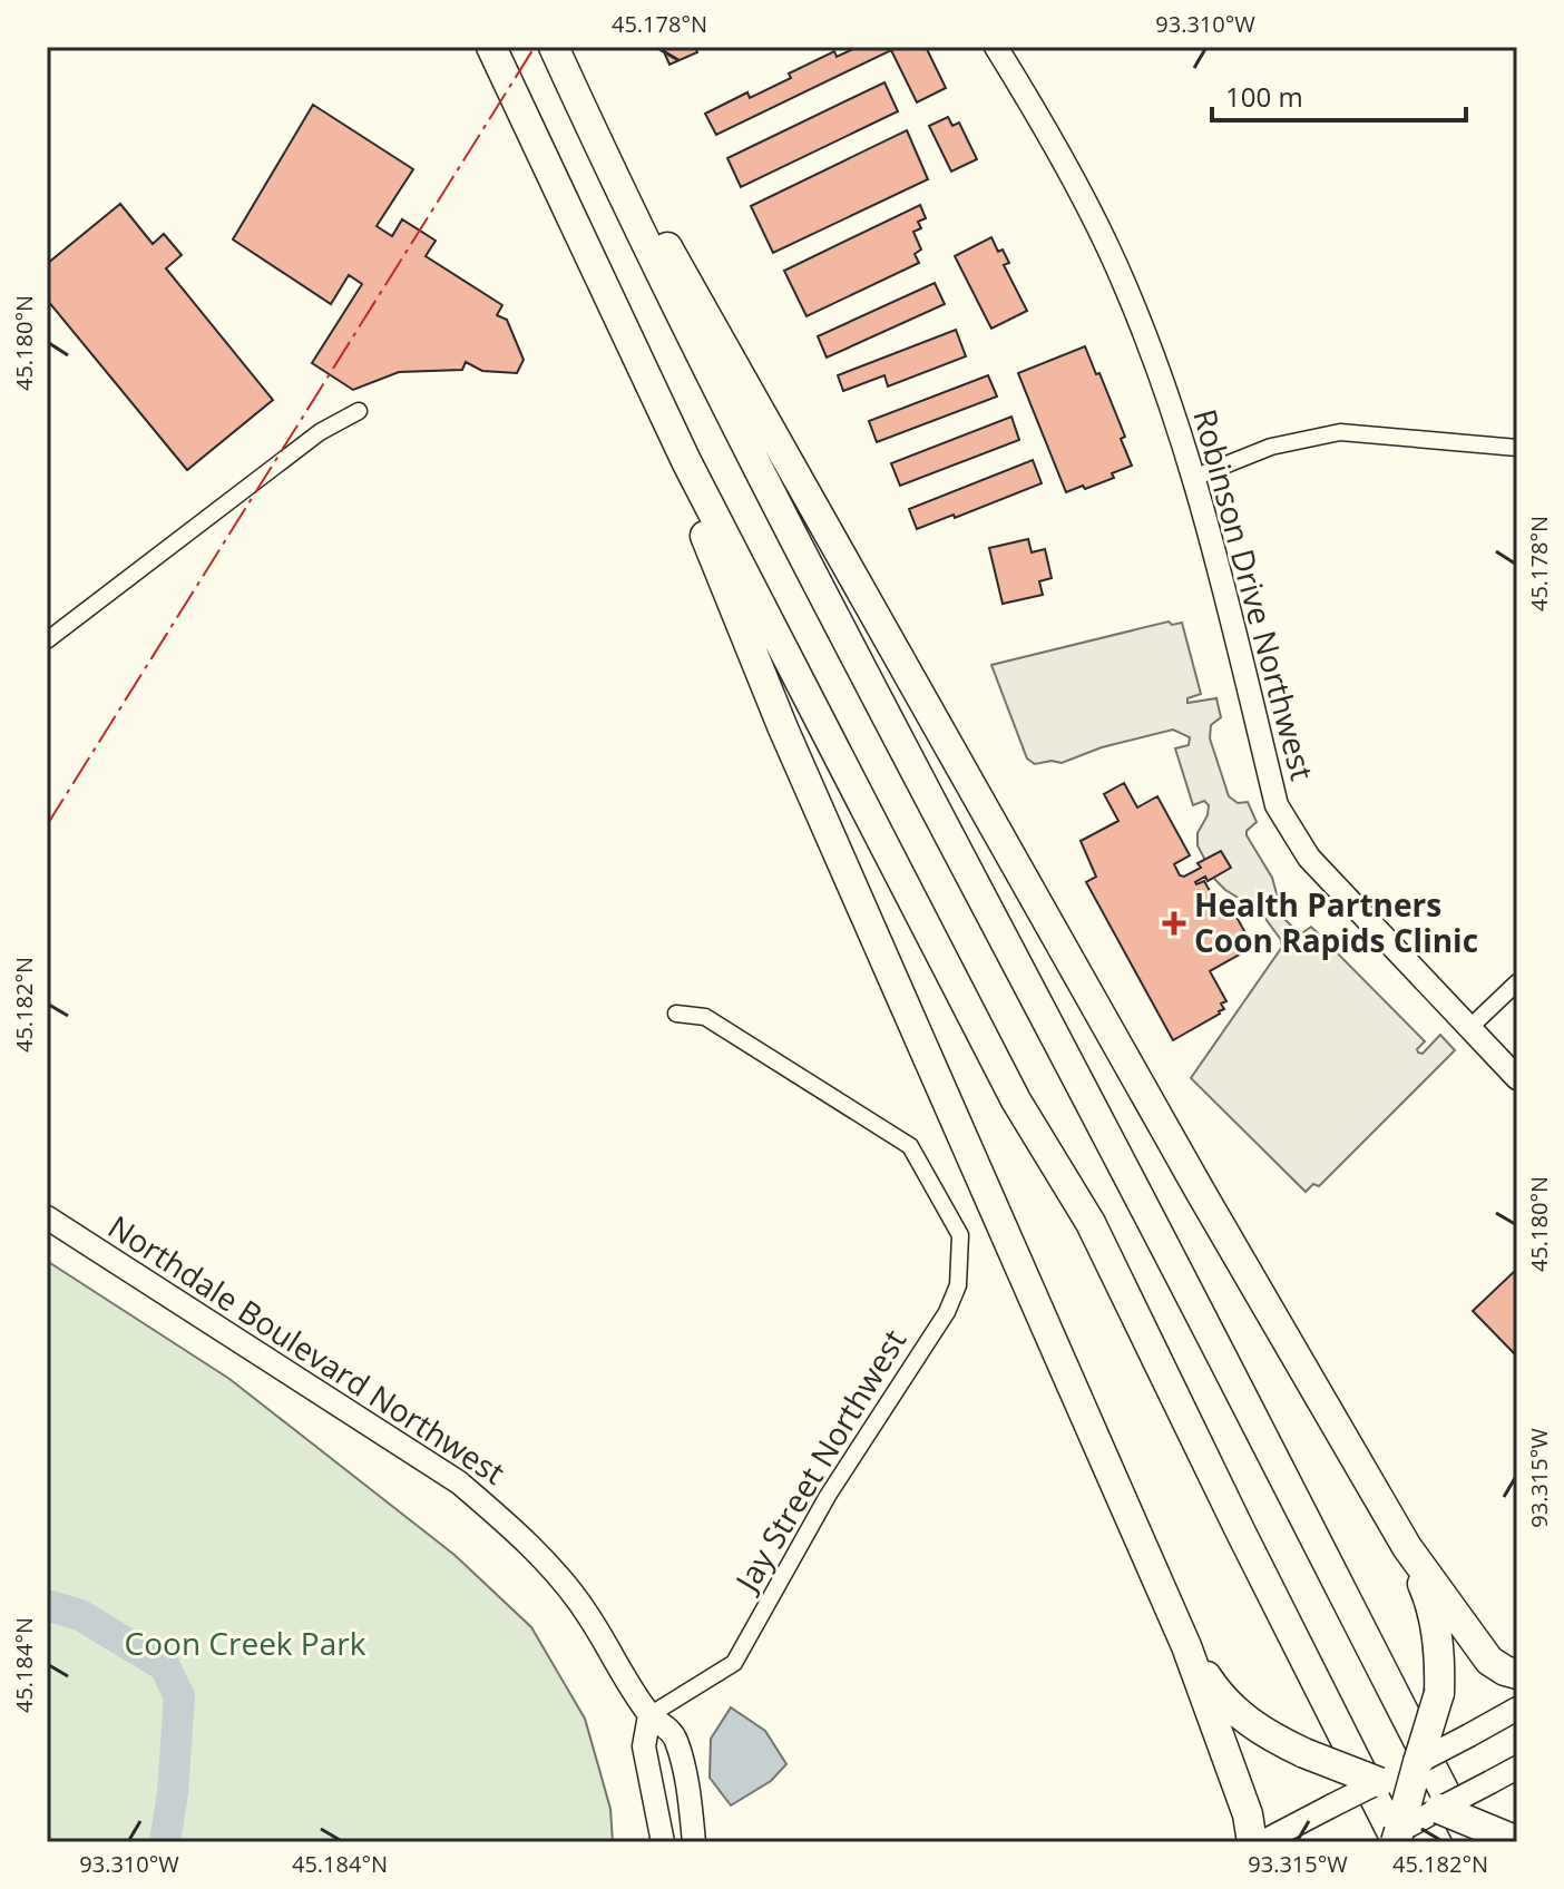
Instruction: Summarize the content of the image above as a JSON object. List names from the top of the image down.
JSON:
{
  "streets": {
    "main road": ["Robinson Drive Northwest", "Northdale Boulevard Northwest"],
    "street": ["Jay Street Northwest"]
  },
  "crossings": [
    ["Northdale Boulevard Northwest", "Jay Street Northwest"]
  ],
  "parks": ["Coon Creek Park"],
  "places": {
    "health": ["Health Partners Coon Rapids Clinic"]
  },
  "scale_bar": "100 m",
  "coordinates": [
    "45.178°N",
    "93.310°W",
    "45.180°N",
    "45.182°N",
    "93.315°W",
    "45.184°N"
  ]
}
